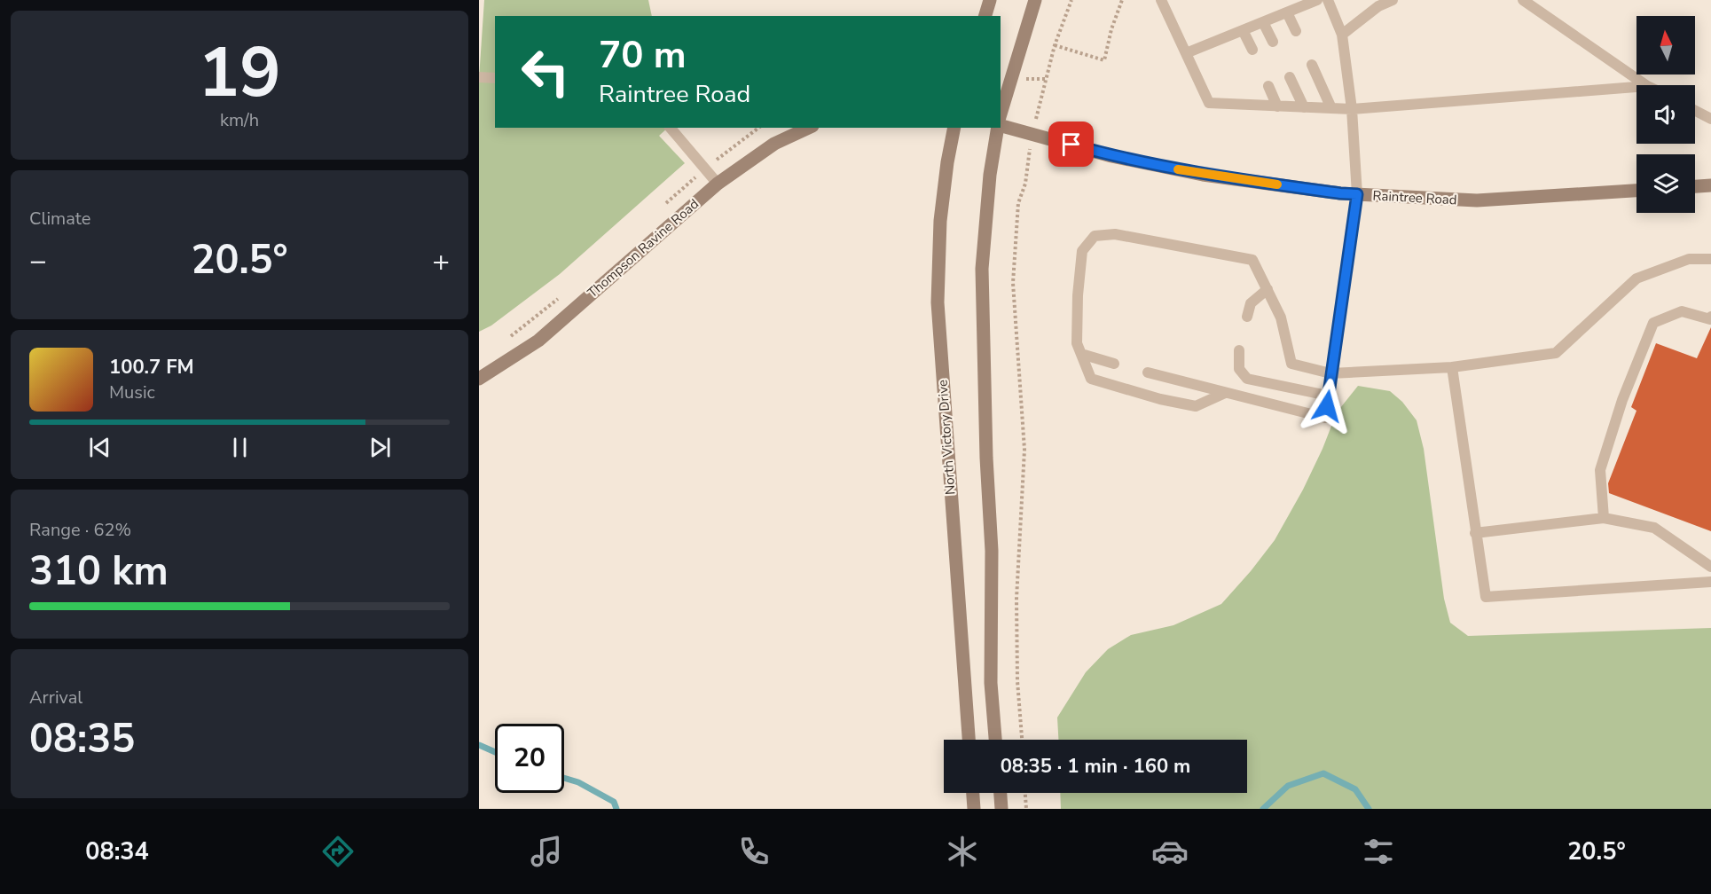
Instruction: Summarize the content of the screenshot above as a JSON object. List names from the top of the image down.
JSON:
{
  "streets": {
    "main road": ["Raintree Road", "Thompson Ravine Road", "North Victory Drive"]
  },
  "north": "top",
  "page": {
    "tile": [
      ["19", "km/h"],
      "Climate",
      ["Range · 62%", "310 km"],
      ["Arrival", "08:35"]
    ],
    "turn": ["70 m", "Raintree Road"],
    "heat": ["−", "20.5°", "+"],
    "song": ["100.7 FM", "Music"],
    "limit": "20",
    "trip": "08:35 · 1 min · 160 m",
    "tabs": ["08:34", "20.5°"]
  }
}
